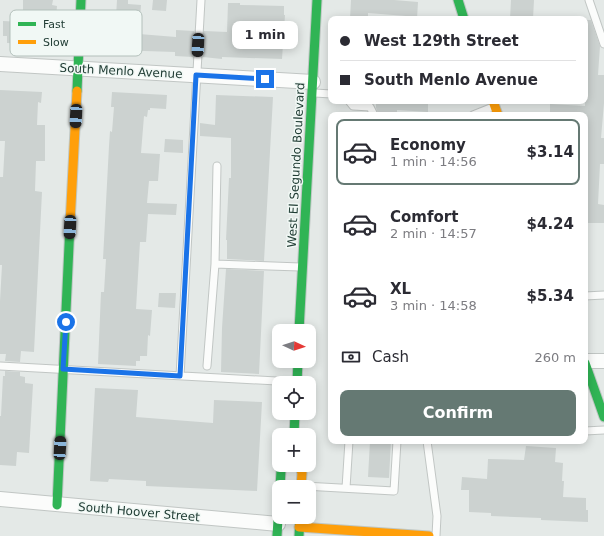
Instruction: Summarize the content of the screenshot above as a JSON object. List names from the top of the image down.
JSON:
{
  "streets": {
    "street": ["South Menlo Avenue", "West El Segundo Boulevard", "South Hoover Street"]
  },
  "crossings": [
    ["South Menlo Avenue", "West El Segundo Boulevard"]
  ],
  "legend": ["Fast", "Slow"],
  "north": "right",
  "page": {
    "banner": ["West 129th Street", "South Menlo Avenue"],
    "bubble": "1 min",
    "list": [
      {
        "name": "Economy",
        "note": "1 min · 14:56",
        "value": "$3.14"
      },
      {
        "name": "Comfort",
        "note": "2 min · 14:57",
        "value": "$4.24"
      },
      {
        "name": "XL",
        "note": "3 min · 14:58",
        "value": "$5.34"
      }
    ],
    "map_buttons": ["+", "−"],
    "pay": ["Cash", "260 m"],
    "buttons": "Confirm"
  }
}
